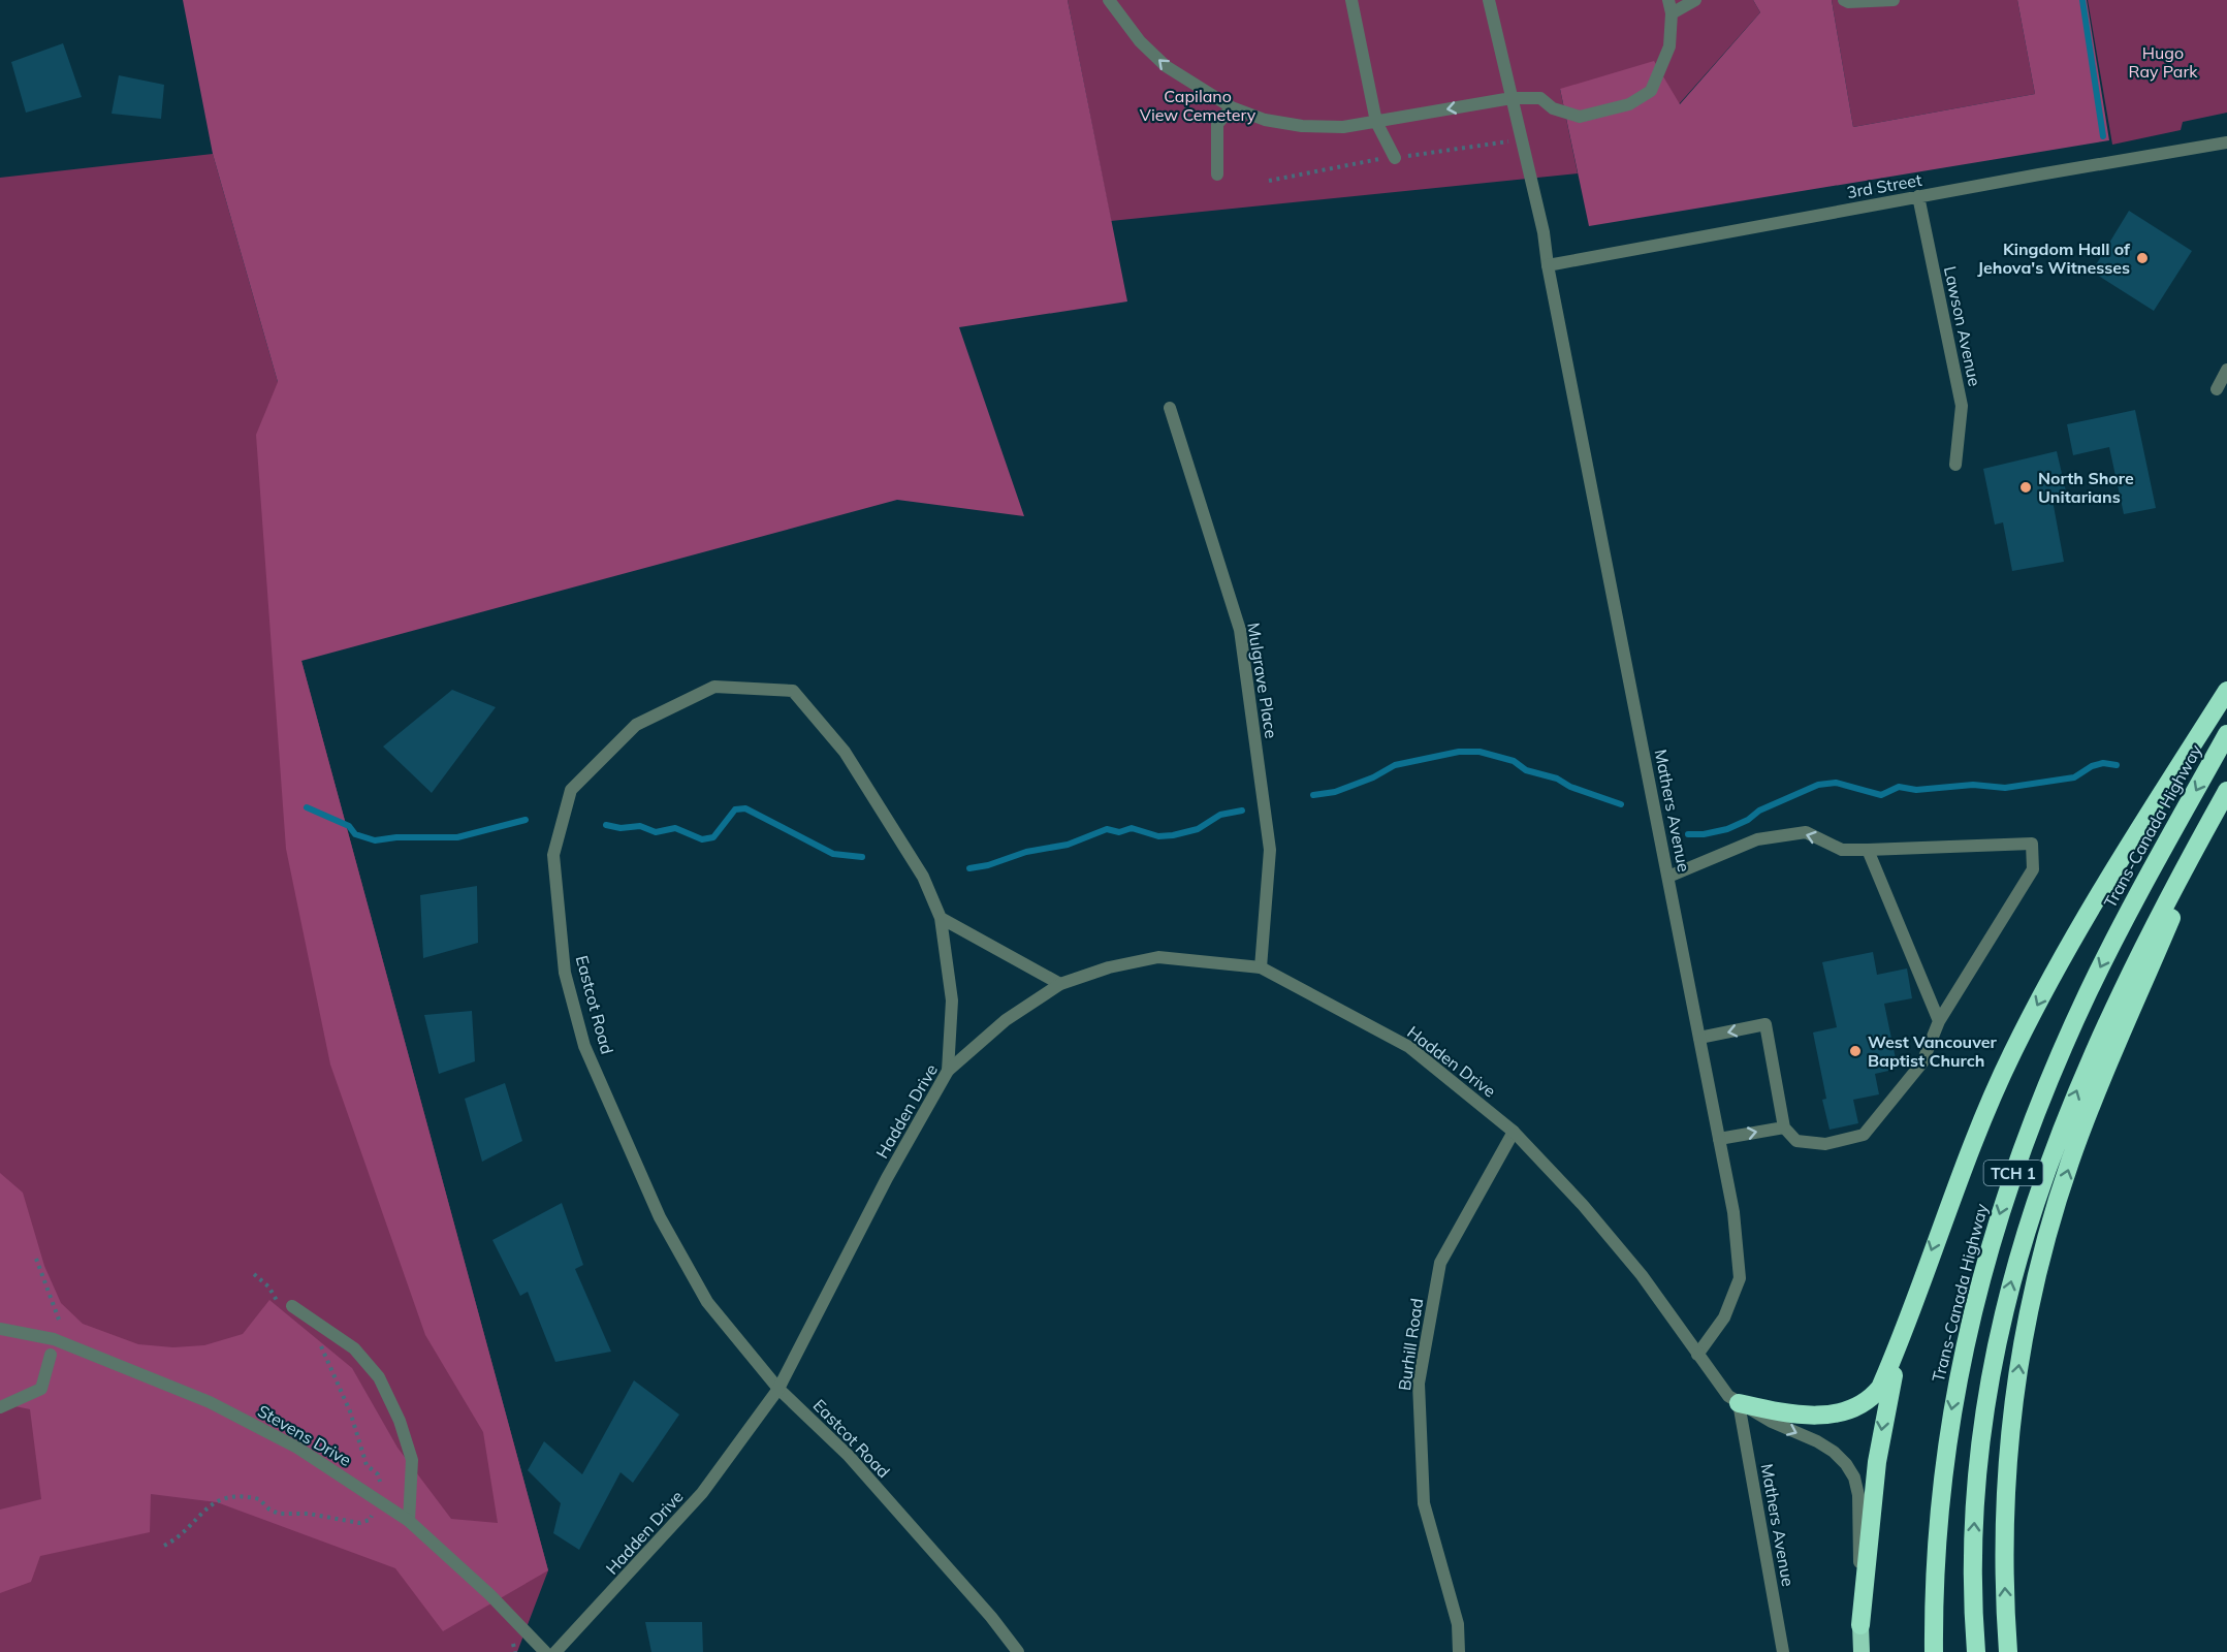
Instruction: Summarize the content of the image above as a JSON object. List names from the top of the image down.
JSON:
{
  "streets": {
    "highway": ["Trans-Canada Highway", "TCH 1"],
    "street": [
      "3rd Street",
      "Lawson Avenue",
      "Mulgrave Place",
      "Mathers Avenue",
      "Eastcot Road",
      "Hadden Drive",
      "Burhill Road",
      "Stevens Drive"
    ]
  },
  "crossings": [
    ["3rd Street", "Lawson Avenue"],
    ["3rd Street", "Mathers Avenue"],
    ["Mulgrave Place", "Hadden Drive"],
    ["Mathers Avenue", "Hadden Drive"],
    ["Eastcot Road", "Hadden Drive"],
    ["Hadden Drive", "Burhill Road"]
  ],
  "parks": ["Hugo Ray Park", "Capilano View Cemetery"],
  "places": ["Kingdom Hall of Jehova's Witnesses", "North Shore Unitarians", "West Vancouver Baptist Church"]
}
